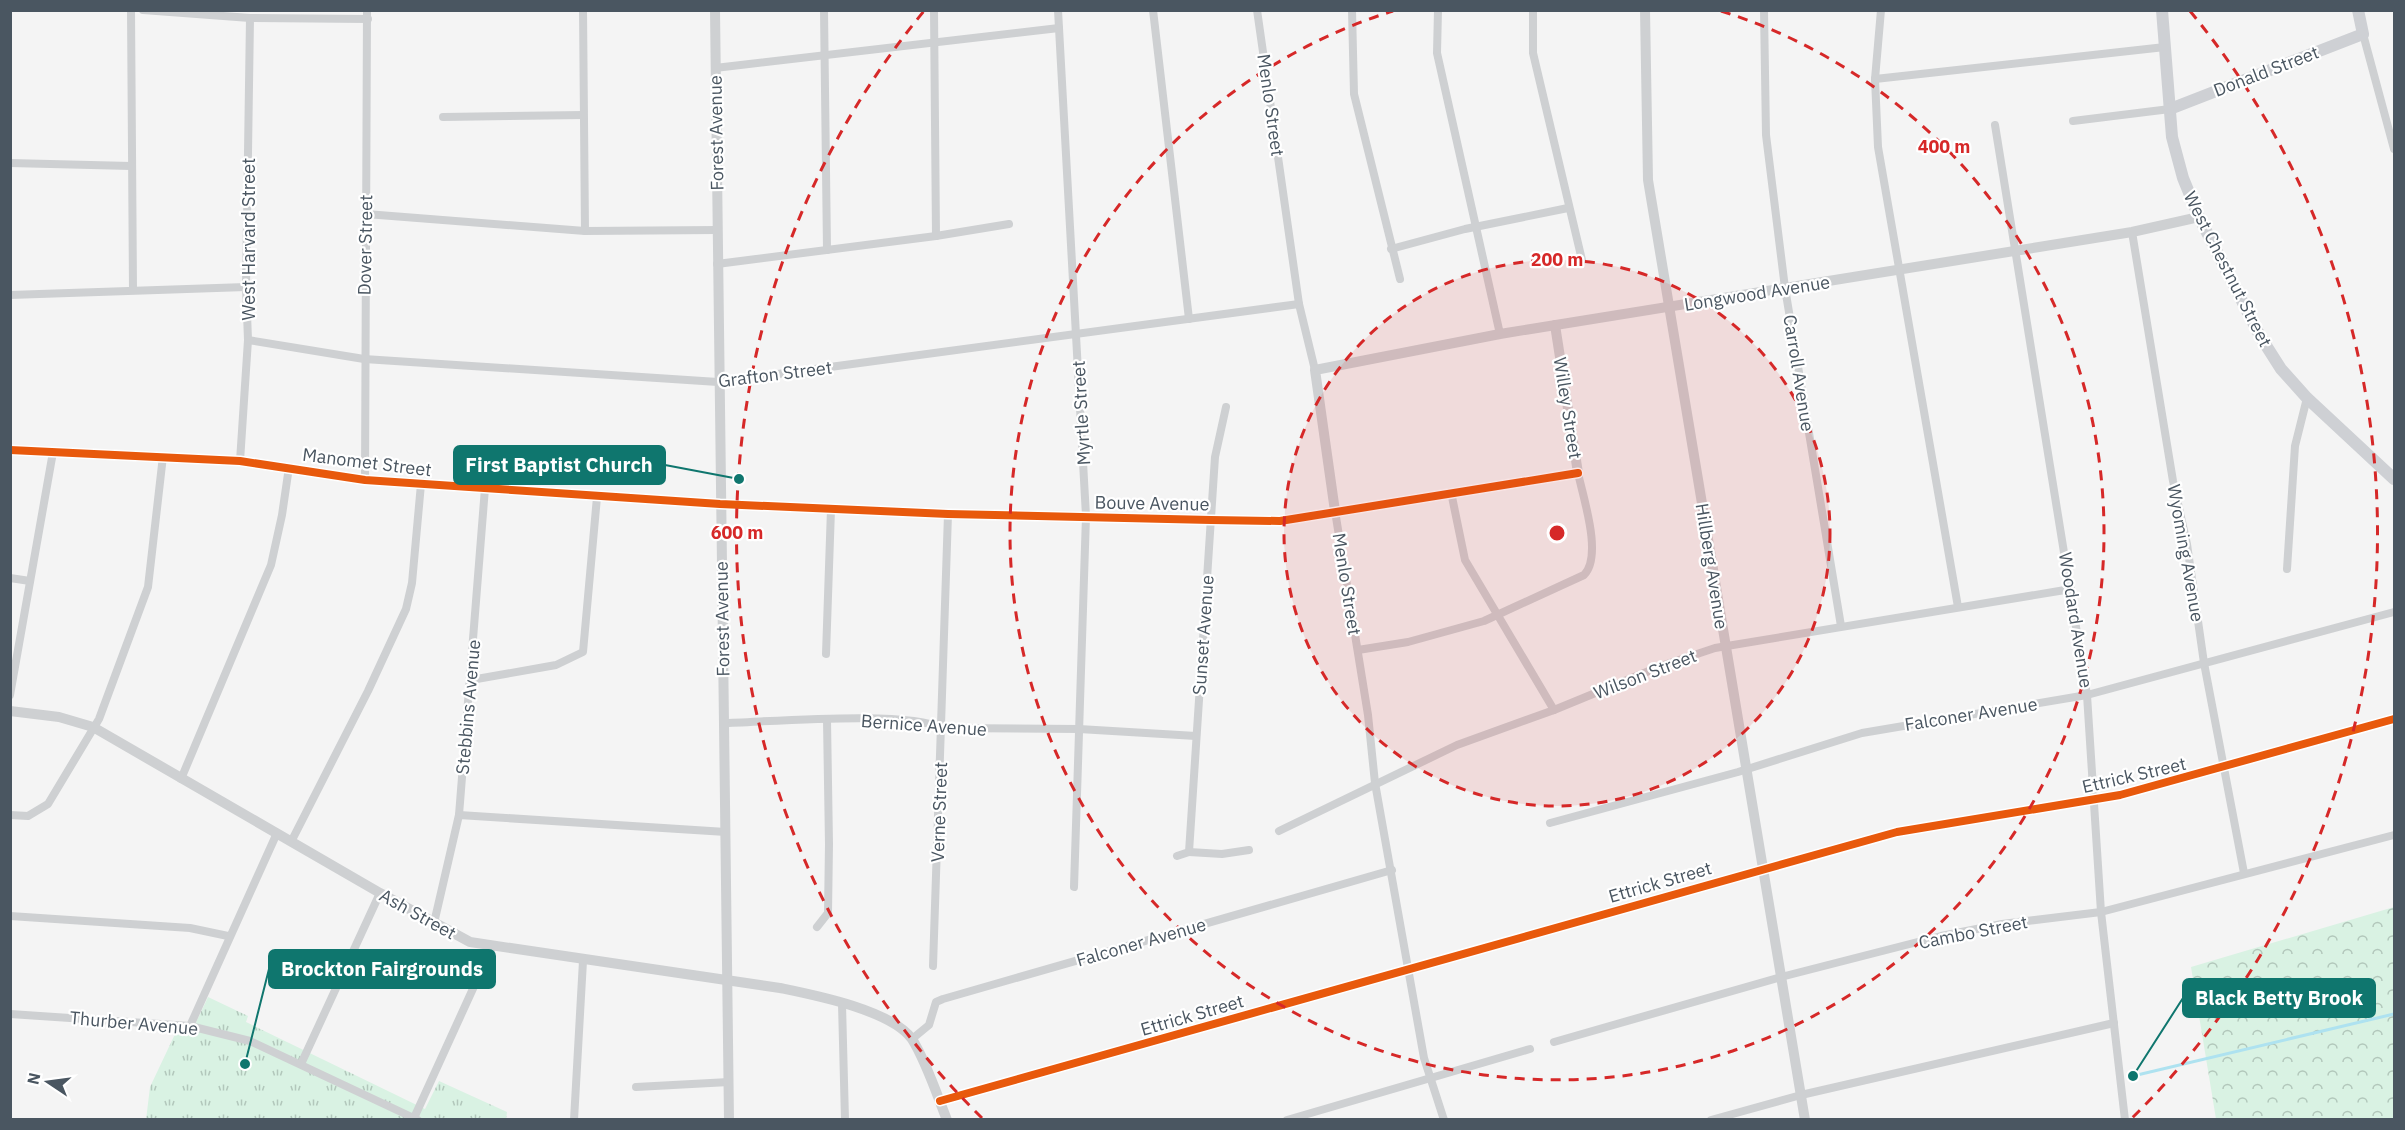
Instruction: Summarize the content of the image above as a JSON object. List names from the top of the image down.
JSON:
{
  "streets": {
    "main road": ["Donald Street", "West Chestnut Street"],
    "street": [
      "Menlo Street",
      "Forest Avenue",
      "West Harvard Street",
      "Dover Street",
      "Longwood Avenue",
      "Carroll Avenue",
      "Grafton Street",
      "Willey Street",
      "Myrtle Street",
      "Manomet Street",
      "Bouve Avenue",
      "Wyoming Avenue",
      "Hillberg Avenue",
      "Woodard Avenue",
      "Sunset Avenue",
      "Wilson Street",
      "Stebbins Avenue",
      "Falconer Avenue",
      "Bernice Avenue",
      "Ettrick Street",
      "Verne Street",
      "Ash Street",
      "Cambo Street",
      "Thurber Avenue"
    ]
  },
  "crossings": [
    ["Donald Street", "West Chestnut Street"],
    ["Menlo Street", "Longwood Avenue"],
    ["Menlo Street", "Grafton Street"],
    ["Menlo Street", "Bouve Avenue"],
    ["Menlo Street", "Wilson Street"],
    ["Menlo Street", "Falconer Avenue"],
    ["Menlo Street", "Ettrick Street"],
    ["Forest Avenue", "Grafton Street"],
    ["Forest Avenue", "Manomet Street"],
    ["Forest Avenue", "Bouve Avenue"],
    ["Forest Avenue", "Bernice Avenue"],
    ["Forest Avenue", "Ash Street"],
    ["West Harvard Street", "Grafton Street"],
    ["West Harvard Street", "Manomet Street"],
    ["Dover Street", "Grafton Street"],
    ["Dover Street", "Manomet Street"],
    ["West Chestnut Street", "Longwood Avenue"],
    ["Longwood Avenue", "Carroll Avenue"],
    ["Longwood Avenue", "Willey Street"],
    ["Longwood Avenue", "Wyoming Avenue"],
    ["Longwood Avenue", "Hillberg Avenue"],
    ["Longwood Avenue", "Woodard Avenue"],
    ["Carroll Avenue", "Wilson Street"],
    ["Grafton Street", "Myrtle Street"],
    ["Willey Street", "Bouve Avenue"],
    ["Myrtle Street", "Bouve Avenue"],
    ["Myrtle Street", "Bernice Avenue"],
    ["Manomet Street", "Bouve Avenue"],
    ["Manomet Street", "Stebbins Avenue"],
    ["Bouve Avenue", "Sunset Avenue"],
    ["Bouve Avenue", "Verne Street"],
    ["Wyoming Avenue", "Falconer Avenue"],
    ["Wyoming Avenue", "Ettrick Street"],
    ["Wyoming Avenue", "Cambo Street"],
    ["Hillberg Avenue", "Wilson Street"],
    ["Hillberg Avenue", "Falconer Avenue"],
    ["Hillberg Avenue", "Ettrick Street"],
    ["Hillberg Avenue", "Cambo Street"],
    ["Woodard Avenue", "Wilson Street"],
    ["Woodard Avenue", "Falconer Avenue"],
    ["Woodard Avenue", "Ettrick Street"],
    ["Woodard Avenue", "Cambo Street"],
    ["Sunset Avenue", "Bernice Avenue"],
    ["Stebbins Avenue", "Ash Street"],
    ["Falconer Avenue", "Ash Street"],
    ["Bernice Avenue", "Verne Street"],
    ["Ettrick Street", "Ash Street"]
  ],
  "places": ["First Baptist Church", "Brockton Fairgrounds", "Black Betty Brook"],
  "north": "left",
  "rings": ["400 m", "200 m", "600 m"]
}
